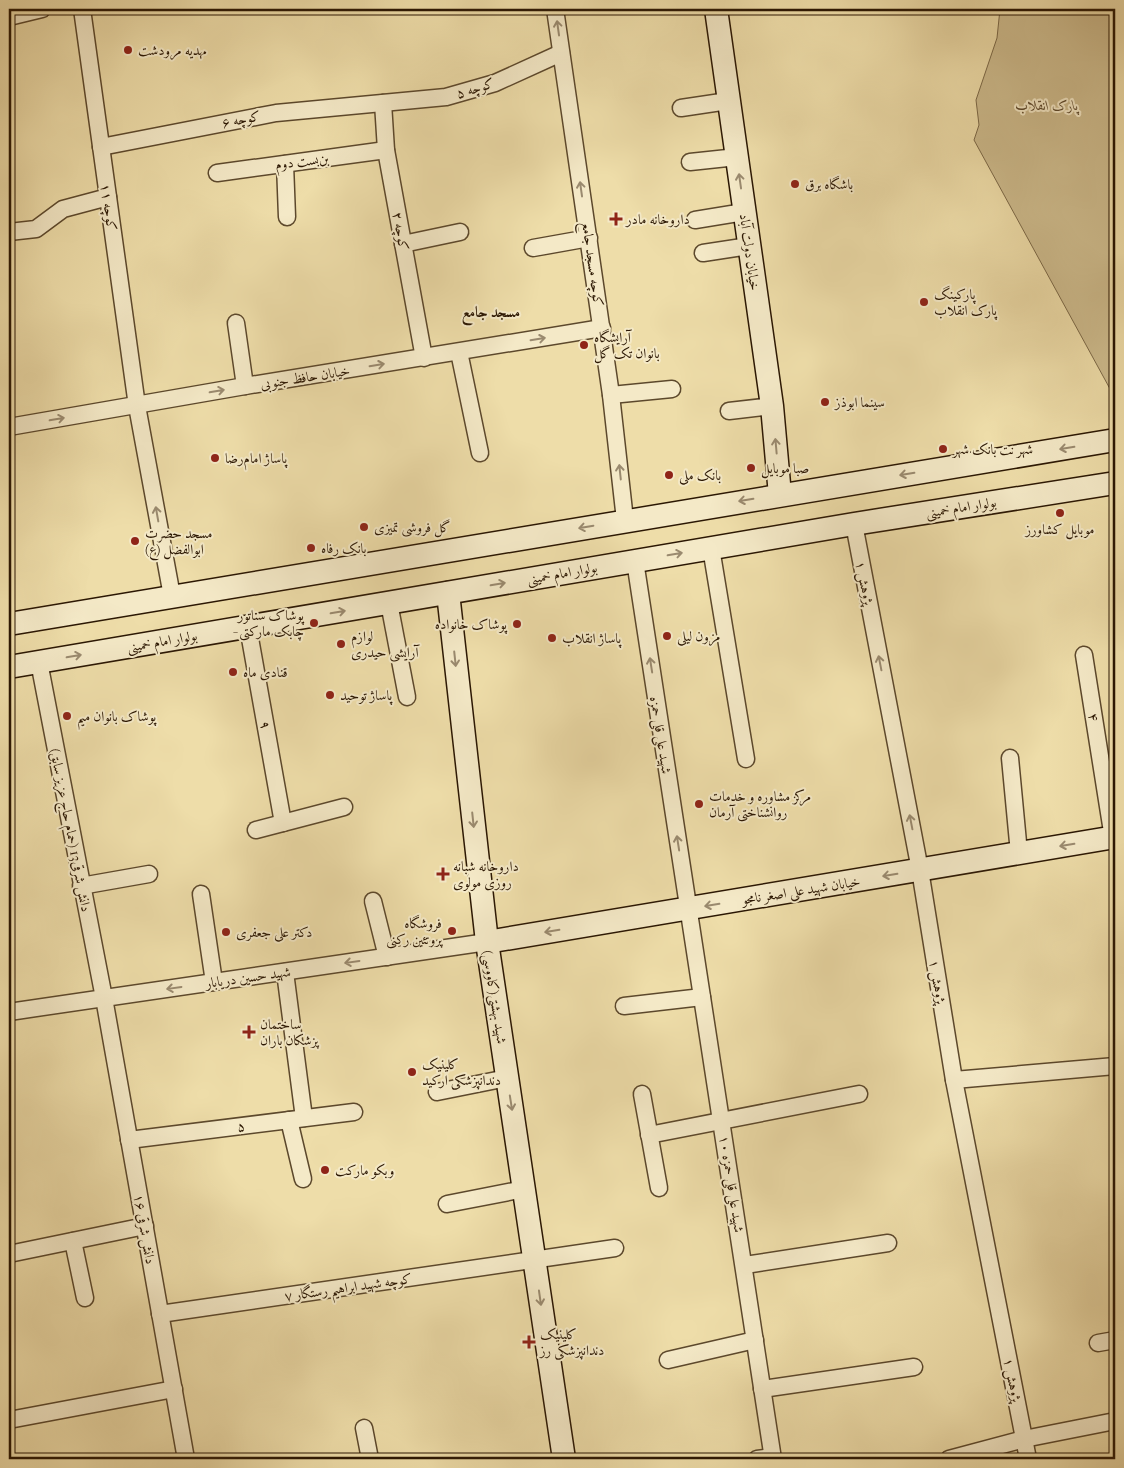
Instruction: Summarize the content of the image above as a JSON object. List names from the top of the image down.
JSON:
{
  "streets": {
    "main road": [
      "خیابان دولت آباد",
      "بولوار امام خمینی",
      "خیابان شهید علی اصغر نامجو",
      "شهید بهشتی(کاووسی)"
    ],
    "street": [
      "کوچه ۵",
      "کوچه ۶",
      "بن‌بست دوم",
      "کوچه ۱۱",
      "کوچه ۲",
      "کوچه مسجد جامع",
      "خیابان حافظ جنوبی",
      "پژوهش ۱",
      "۴",
      "۹",
      "شهید علی قلی حمزه",
      "دانش شرقی13 (حمام حاج عزیز سابق)",
      "شهید حسین دریابار",
      "۵",
      "شهید علی قلی حمزه ۱۰",
      "دانش شرقی ۱۶",
      "کوچه شهید ابراهیم رستگار ۷"
    ]
  },
  "crossings": [
    ["کوچه ۵", "کوچه ۶"],
    ["کوچه ۵", "کوچه ۲"],
    ["کوچه ۵", "کوچه مسجد جامع"],
    ["کوچه ۶", "کوچه ۱۱"],
    ["کوچه ۶", "کوچه ۲"],
    ["بن‌بست دوم", "کوچه ۲"],
    ["کوچه ۱۱", "خیابان حافظ جنوبی"],
    ["کوچه ۲", "خیابان حافظ جنوبی"],
    ["کوچه مسجد جامع", "خیابان حافظ جنوبی"],
    ["بولوار امام خمینی", "پژوهش ۱"],
    ["بولوار امام خمینی", "۹"],
    ["بولوار امام خمینی", "شهید علی قلی حمزه"],
    ["بولوار امام خمینی", "دانش شرقی13 (حمام حاج عزیز سابق)"],
    ["بولوار امام خمینی", "شهید بهشتی(کاووسی)"],
    ["پژوهش ۱", "خیابان شهید علی اصغر نامجو"],
    ["۴", "خیابان شهید علی اصغر نامجو"],
    ["شهید علی قلی حمزه", "خیابان شهید علی اصغر نامجو"],
    ["شهید علی قلی حمزه", "شهید علی قلی حمزه ۱۰"],
    ["دانش شرقی13 (حمام حاج عزیز سابق)", "شهید حسین دریابار"],
    ["دانش شرقی13 (حمام حاج عزیز سابق)", "دانش شرقی ۱۶"],
    ["خیابان شهید علی اصغر نامجو", "شهید حسین دریابار"],
    ["خیابان شهید علی اصغر نامجو", "شهید بهشتی(کاووسی)"],
    ["خیابان شهید علی اصغر نامجو", "شهید علی قلی حمزه ۱۰"],
    ["شهید حسین دریابار", "شهید بهشتی(کاووسی)"],
    ["شهید حسین دریابار", "دانش شرقی ۱۶"],
    ["شهید بهشتی(کاووسی)", "کوچه شهید ابراهیم رستگار ۷"],
    ["۵", "دانش شرقی ۱۶"],
    ["دانش شرقی ۱۶", "کوچه شهید ابراهیم رستگار ۷"]
  ],
  "one_way": [
    "کوچه مسجد جامع",
    "خیابان حافظ جنوبی",
    "خیابان شهید علی اصغر نامجو",
    "شهید بهشتی(کاووسی)"
  ],
  "districts": ["مسجد جامع"],
  "parks": ["پارک انقلاب"],
  "places": {
    "other": [
      "مهدیه مرودشت",
      "باشگاه برق",
      "پارکینگ پارک انقلاب",
      "آرایشگاه بانوان تک گل",
      "سینما ابوذز",
      "شهر نت بانک شهر",
      "پاساژ امام‌رضا",
      "صبا موبایل",
      "بانک ملی",
      "موبایل کشاورز",
      "گل فروشی تمیزی",
      "مسجد حضرت ابوالفضل (ع)",
      "بانک رفاه",
      "پوشاک سناتور - چابک مارکتی",
      "پوشاک خانواده",
      "مزون لیلی",
      "پاساژ انقلاب",
      "لوازم آرایشی حیدری",
      "قنادی ماه",
      "پاساژ توحید",
      "پوشاک بانوان میم",
      "مرکز مشاوره و خدمات روانشناختی آرمان",
      "فروشگاه پروتئین رکنی",
      "دکتر علی جعفری",
      "کلینیک دندانپزشکی ارکید",
      "وبکو مارکت"
    ],
    "health": [
      "داروخانه مادر",
      "داروخانه شبانه روزی مولوی",
      "ساختمان پزشکان باران",
      "کلینیک دندانپزشکی رز"
    ]
  }
}
